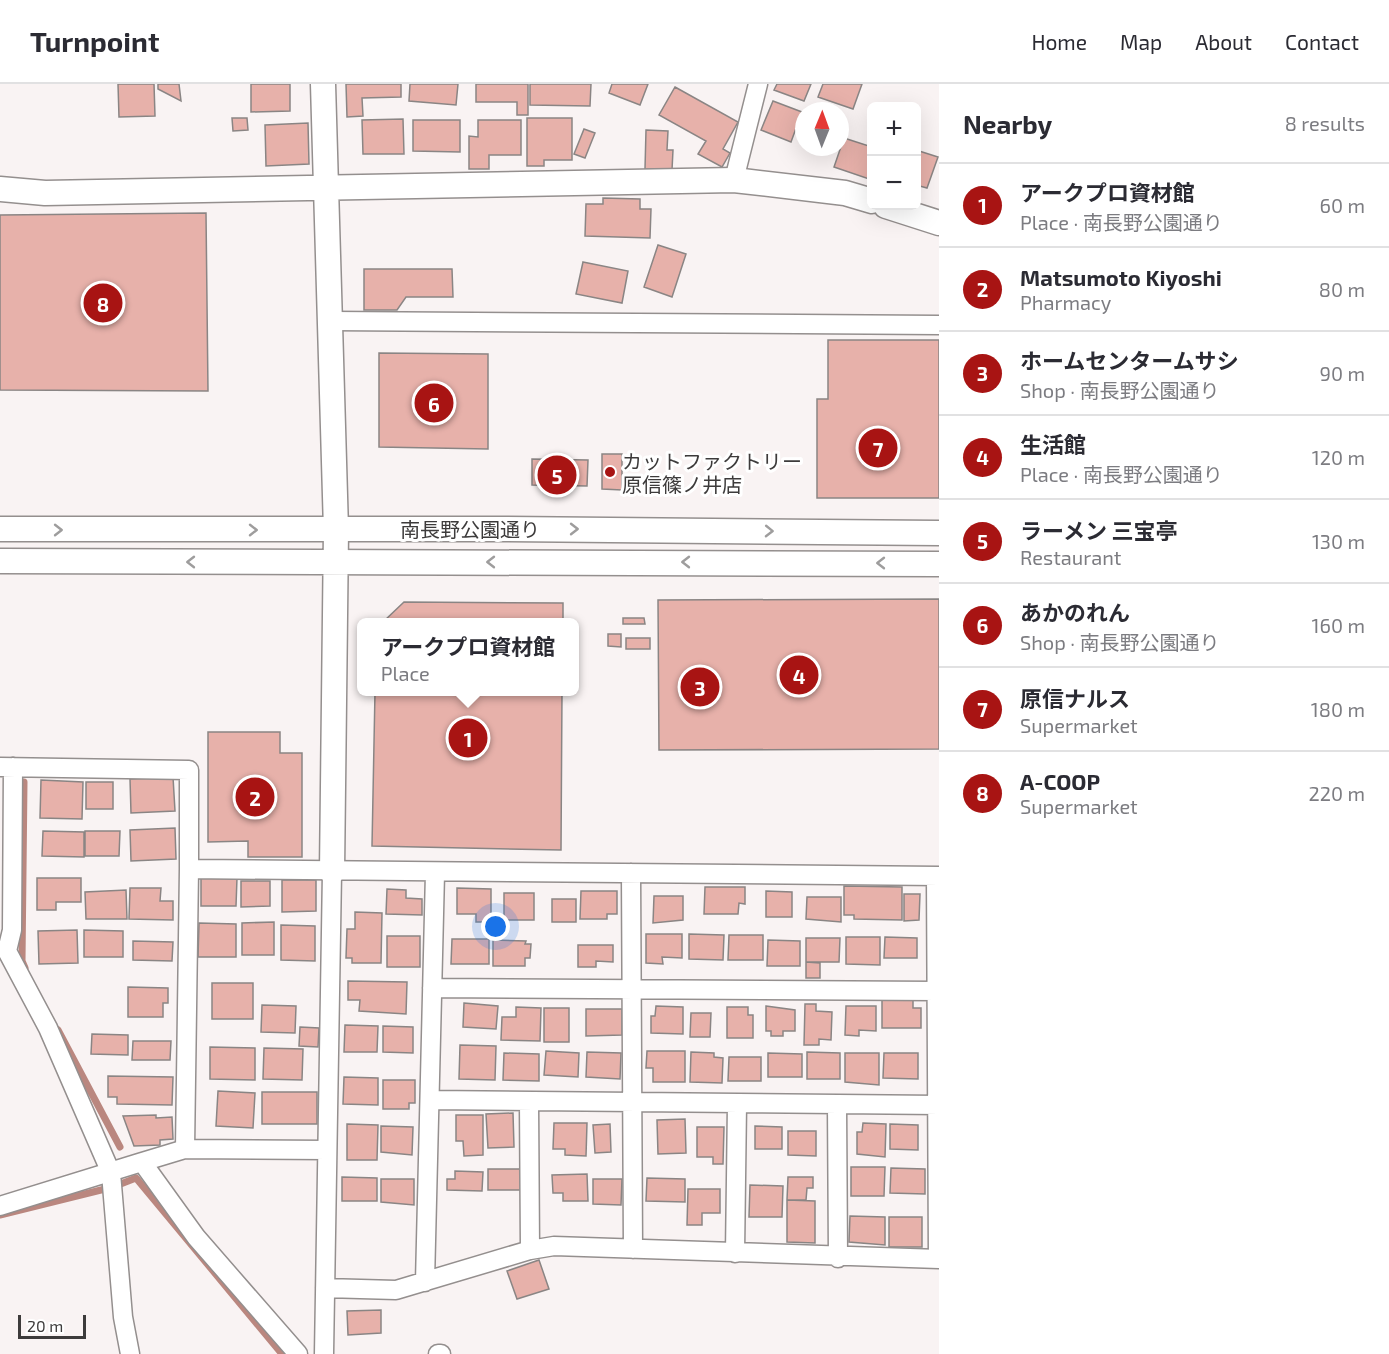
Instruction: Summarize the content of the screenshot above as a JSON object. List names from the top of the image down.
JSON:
{
  "streets": {
    "street": ["南長野公園通り"]
  },
  "places": ["カットファクトリー 原信篠ノ井店"],
  "scale_bar": "20 m",
  "north": "top",
  "page": {
    "header": "Turnpoint",
    "nav": [
      "Home",
      "Map",
      "About",
      "Contact"
    ],
    "heading": ["Nearby", "8 results"],
    "map_buttons": ["+", "−"],
    "list": [
      {
        "mark": "1",
        "name": "アークプロ資材館",
        "note": "Place · 南長野公園通り",
        "value": "60 m"
      },
      {
        "mark": "2",
        "name": "Matsumoto Kiyoshi",
        "note": "Pharmacy",
        "value": "80 m"
      },
      {
        "mark": "3",
        "name": "ホームセンタームサシ",
        "note": "Shop · 南長野公園通り",
        "value": "90 m"
      },
      {
        "mark": "4",
        "name": "生活館",
        "note": "Place · 南長野公園通り",
        "value": "120 m"
      },
      {
        "mark": "5",
        "name": "ラーメン 三宝亭",
        "note": "Restaurant",
        "value": "130 m"
      },
      {
        "mark": "6",
        "name": "あかのれん",
        "note": "Shop · 南長野公園通り",
        "value": "160 m"
      },
      {
        "mark": "7",
        "name": "原信ナルス",
        "note": "Supermarket",
        "value": "180 m"
      },
      {
        "mark": "8",
        "name": "A-COOP",
        "note": "Supermarket",
        "value": "220 m"
      }
    ],
    "pins": [
      "8",
      "6",
      "7",
      "5",
      "4",
      "3",
      "1",
      "2"
    ],
    "popup": ["アークプロ資材館", "Place"],
    "scale": "20 m"
  }
}
